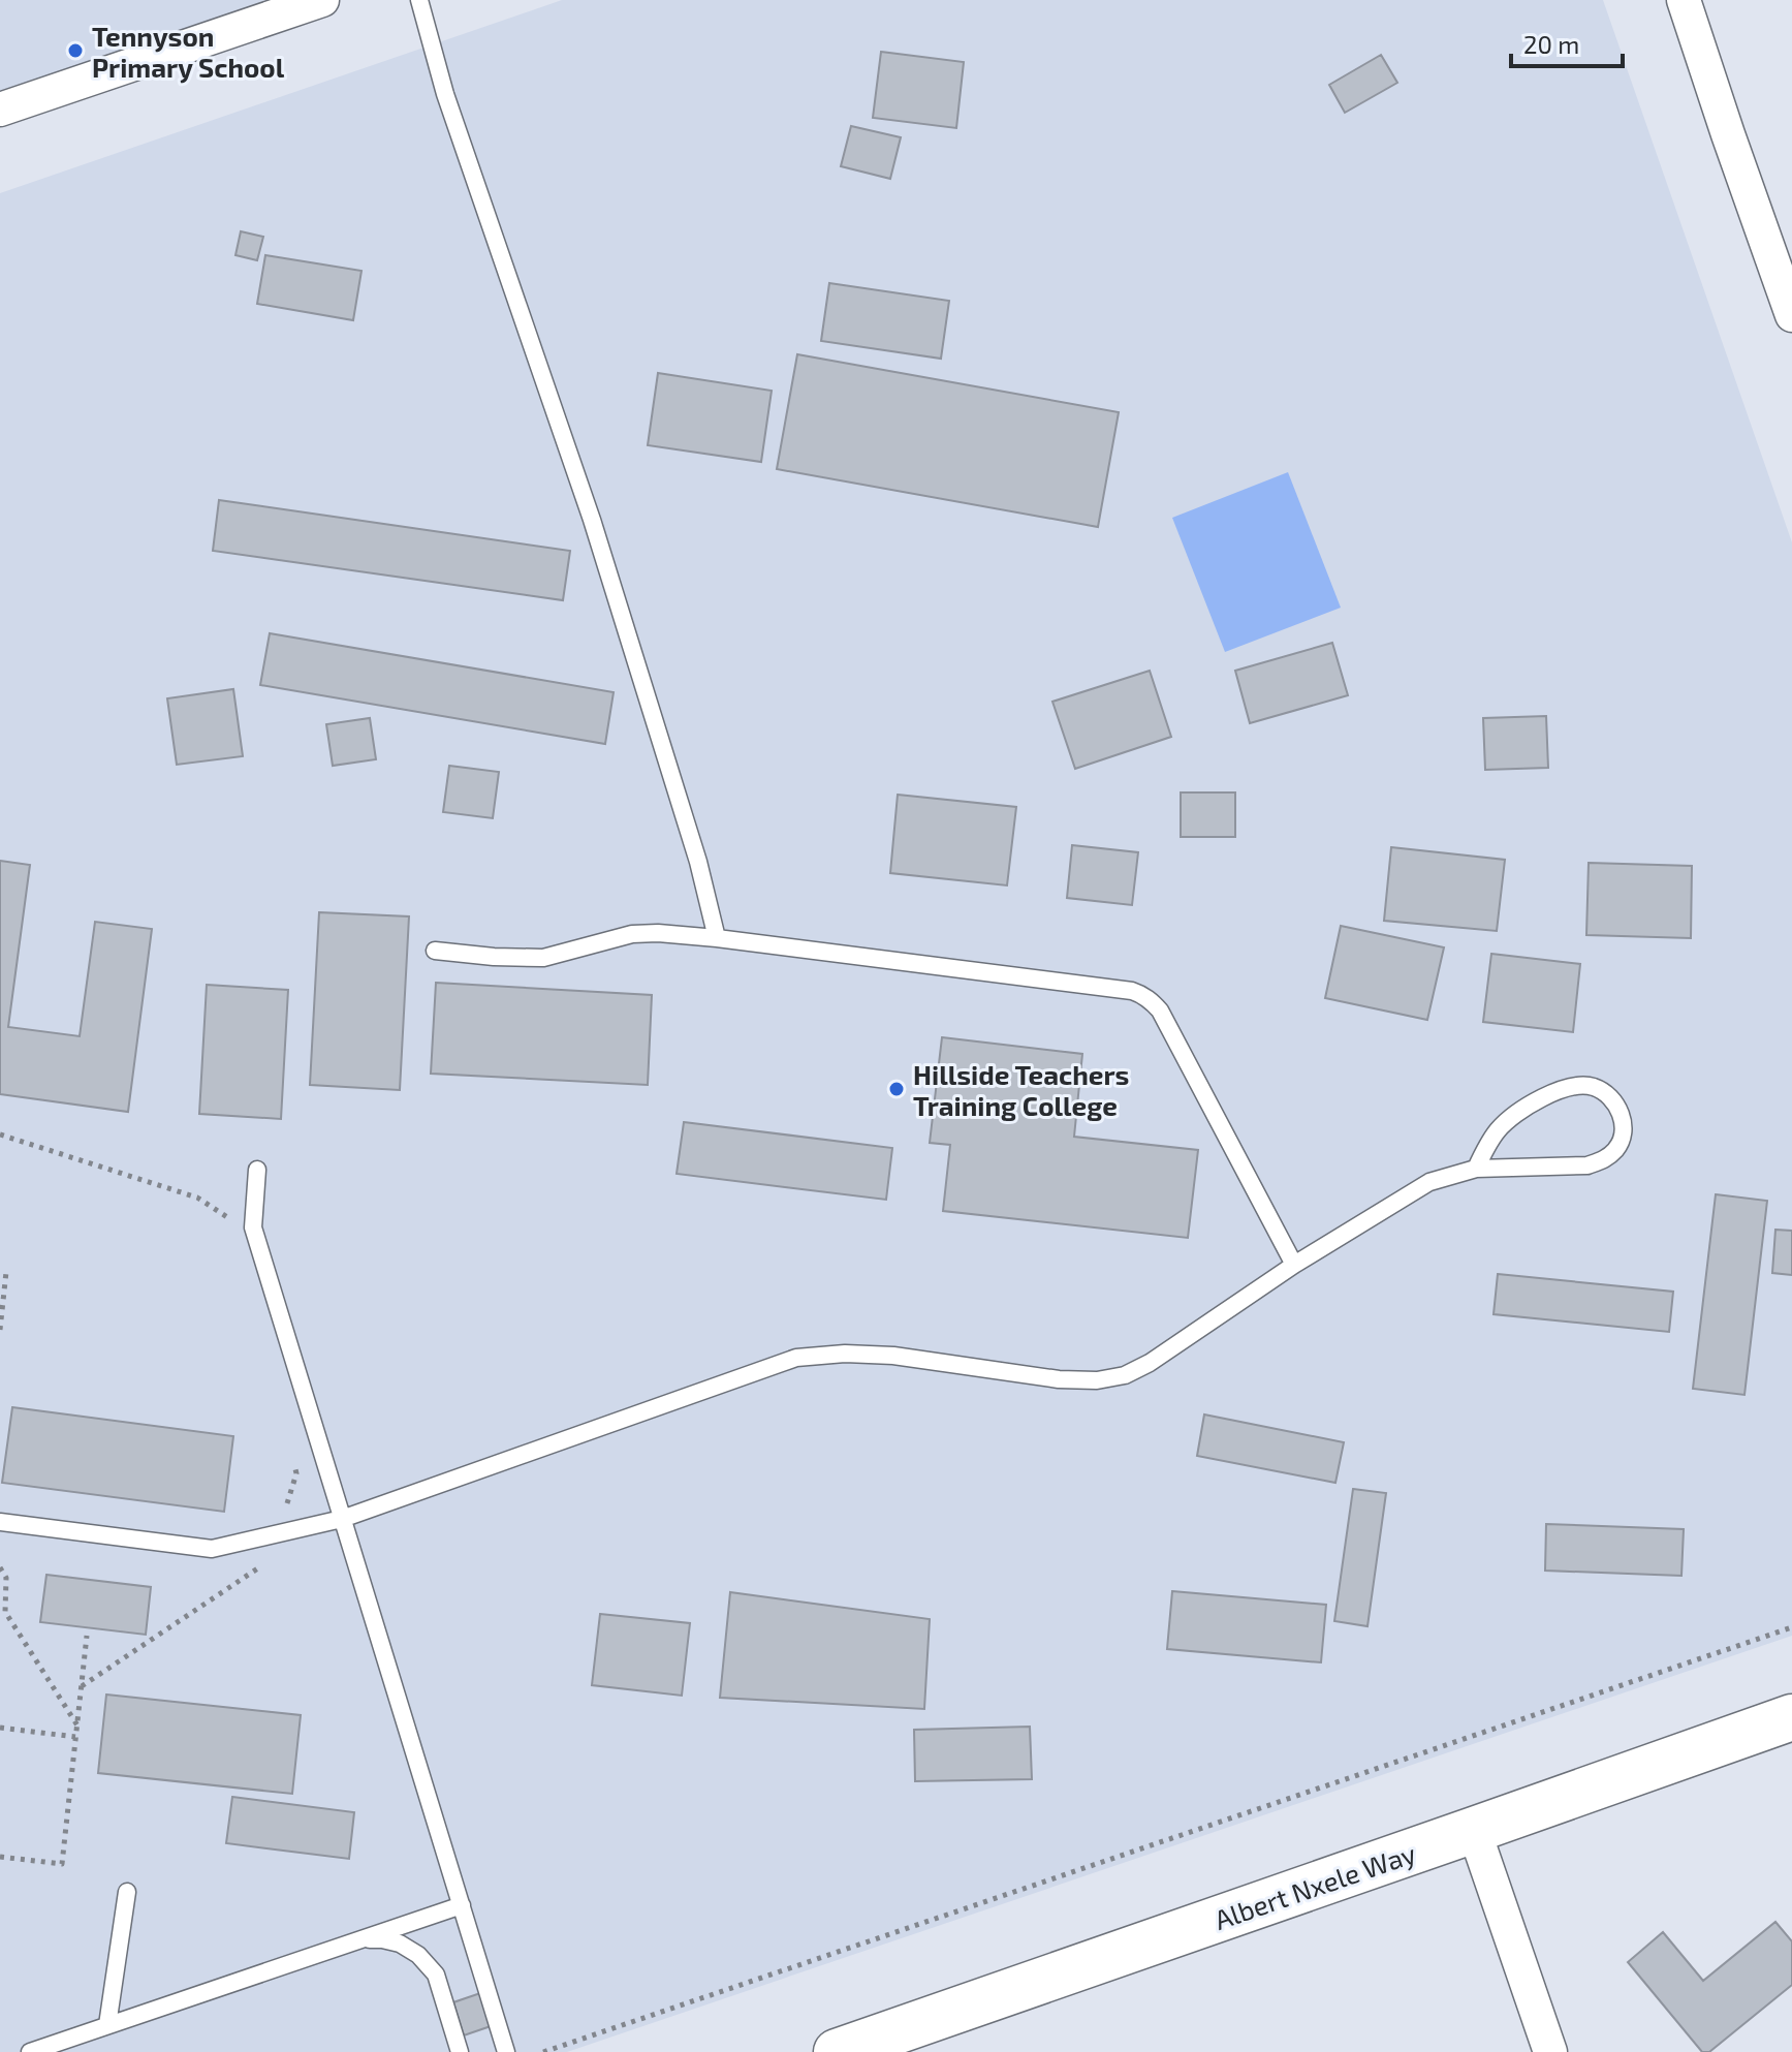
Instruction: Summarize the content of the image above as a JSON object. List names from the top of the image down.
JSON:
{
  "streets": {
    "main road": ["Albert Nxele Way"]
  },
  "places": ["Tennyson Primary School", "Hillside Teachers Training College"],
  "scale_bar": "20 m"
}
